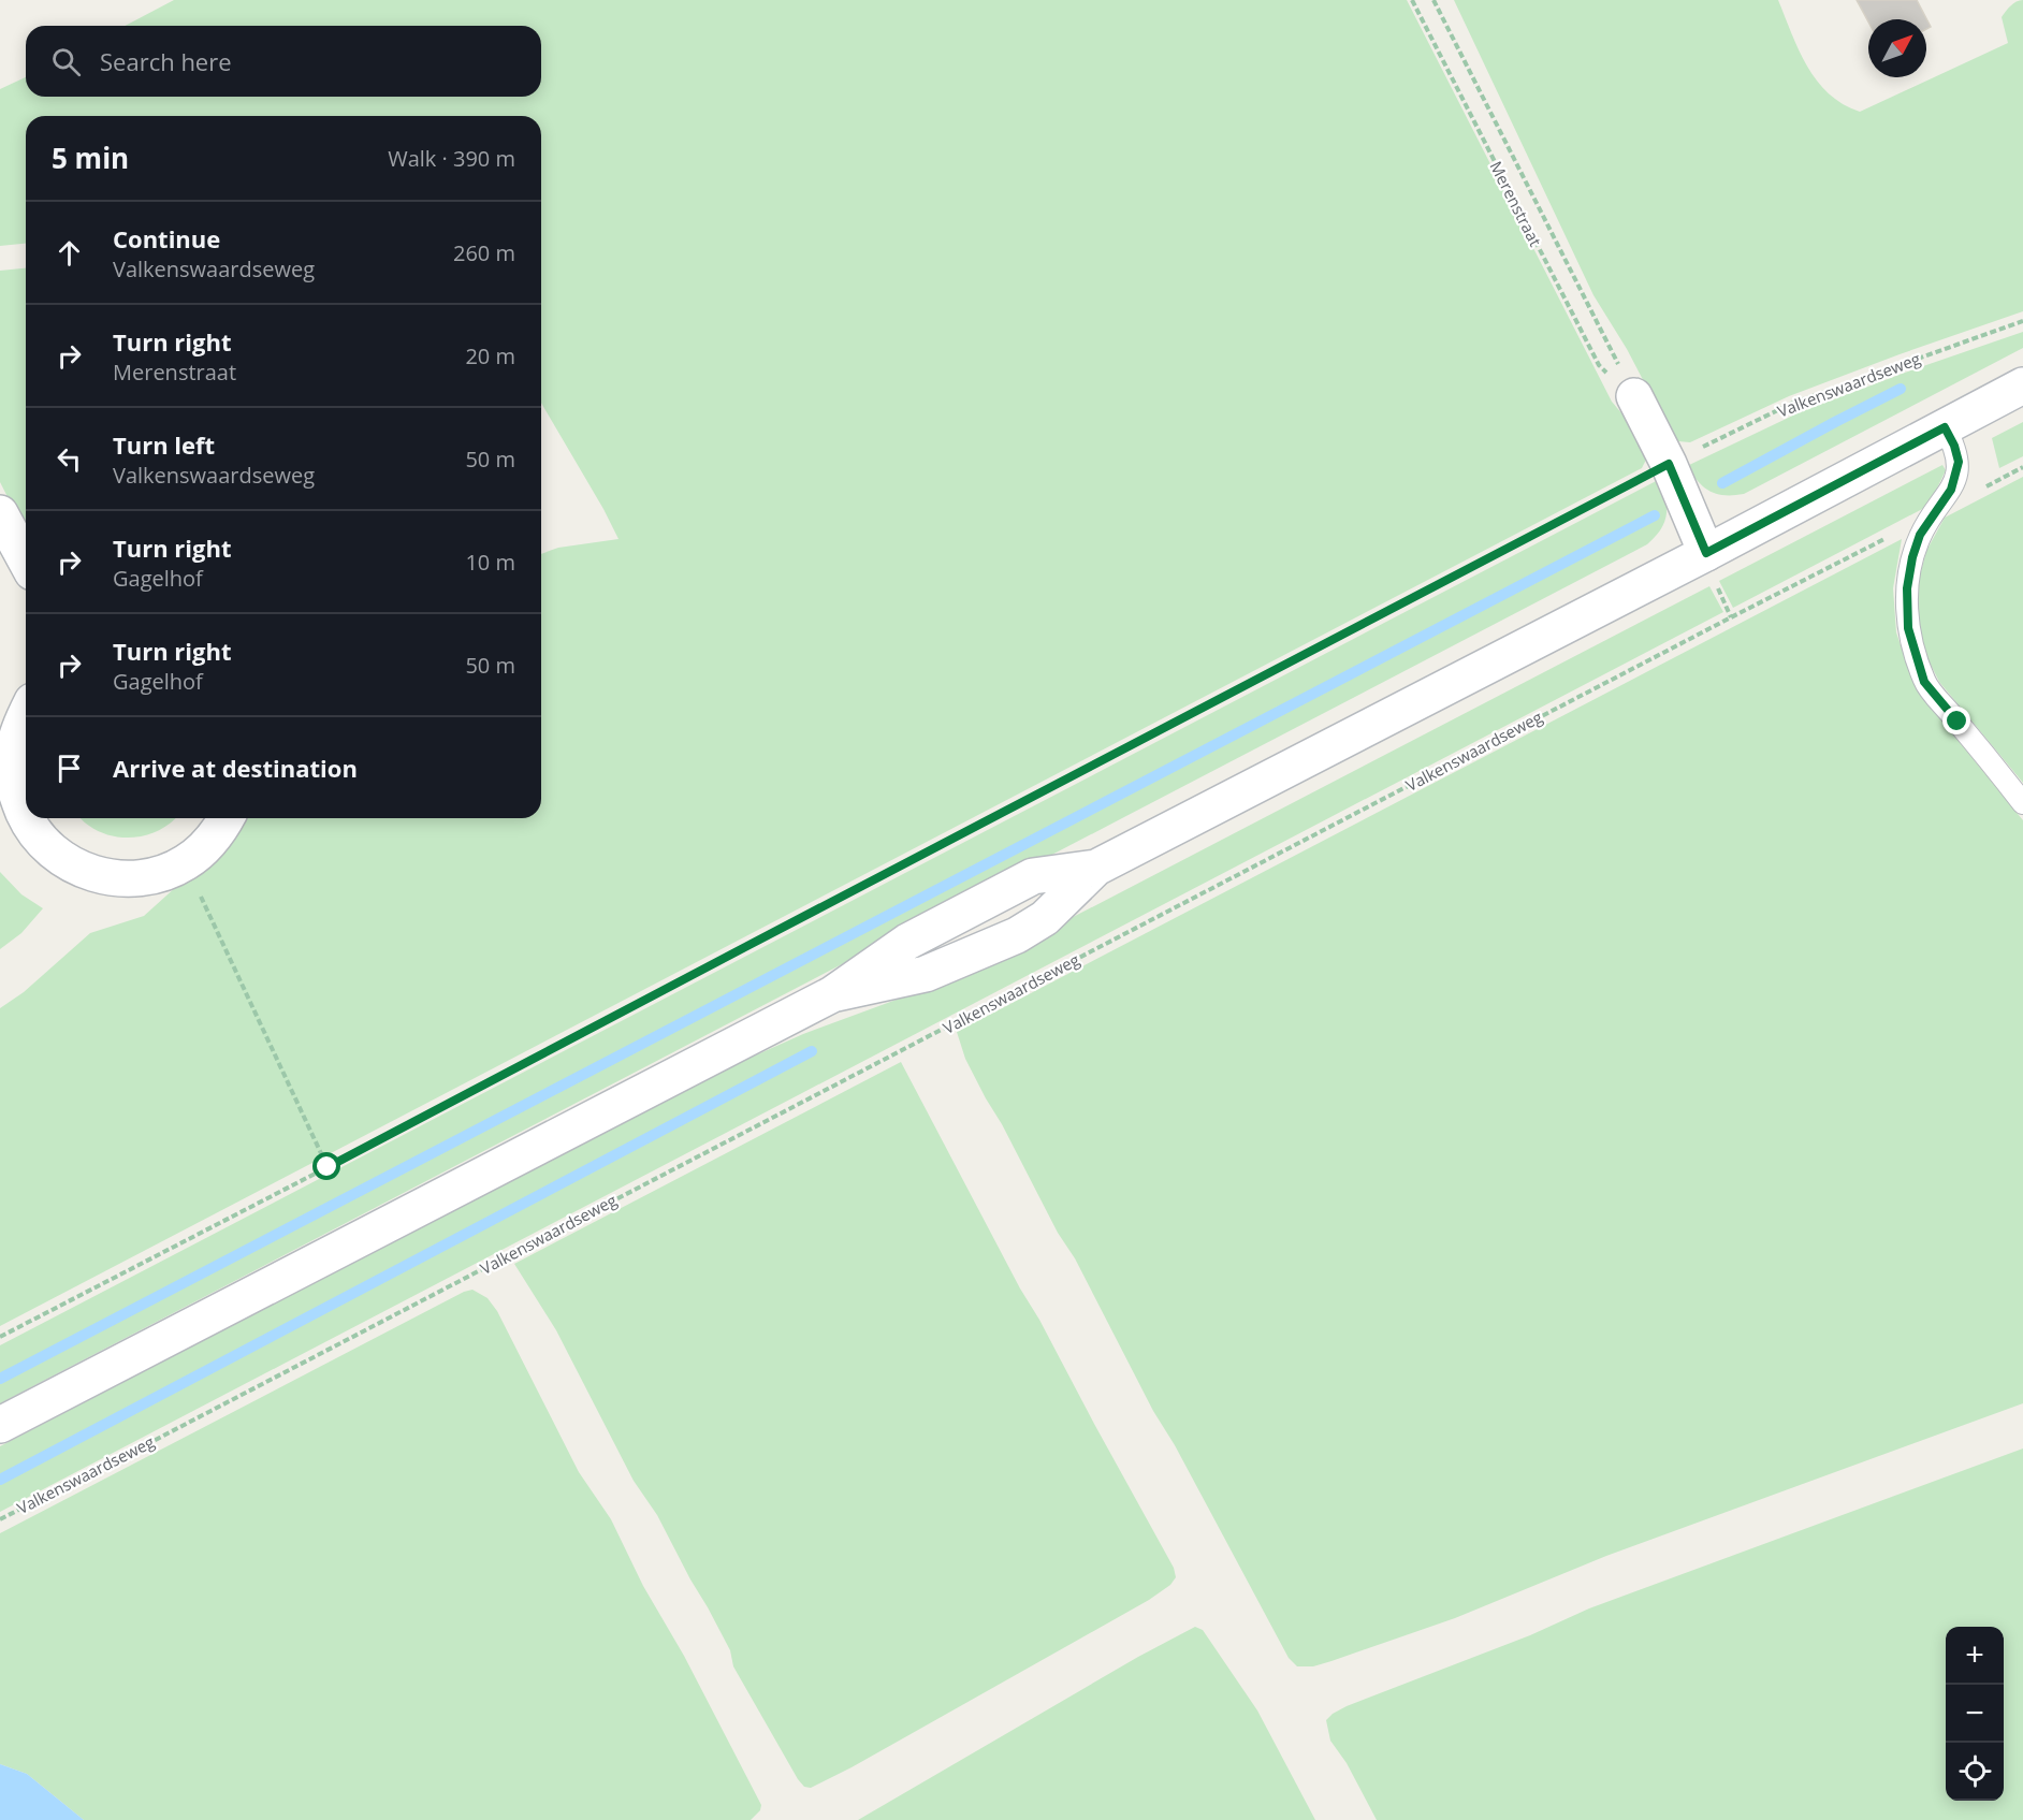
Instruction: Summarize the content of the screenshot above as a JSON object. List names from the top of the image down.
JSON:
{
  "streets": {
    "path": ["Merenstraat", "Valkenswaardseweg"]
  },
  "north": "top right",
  "page": {
    "search": "Search here",
    "heading": ["5 min", "Walk · 390 m"],
    "list": [
      ["Continue", "Valkenswaardseweg", "260 m"],
      ["Turn right", "Merenstraat", "20 m"],
      ["Turn left", "Valkenswaardseweg", "50 m"],
      ["Turn right", "Gagelhof", "10 m"],
      ["Turn right", "Gagelhof", "50 m"],
      "Arrive at destination"
    ],
    "map_buttons": ["+", "−"]
  }
}
